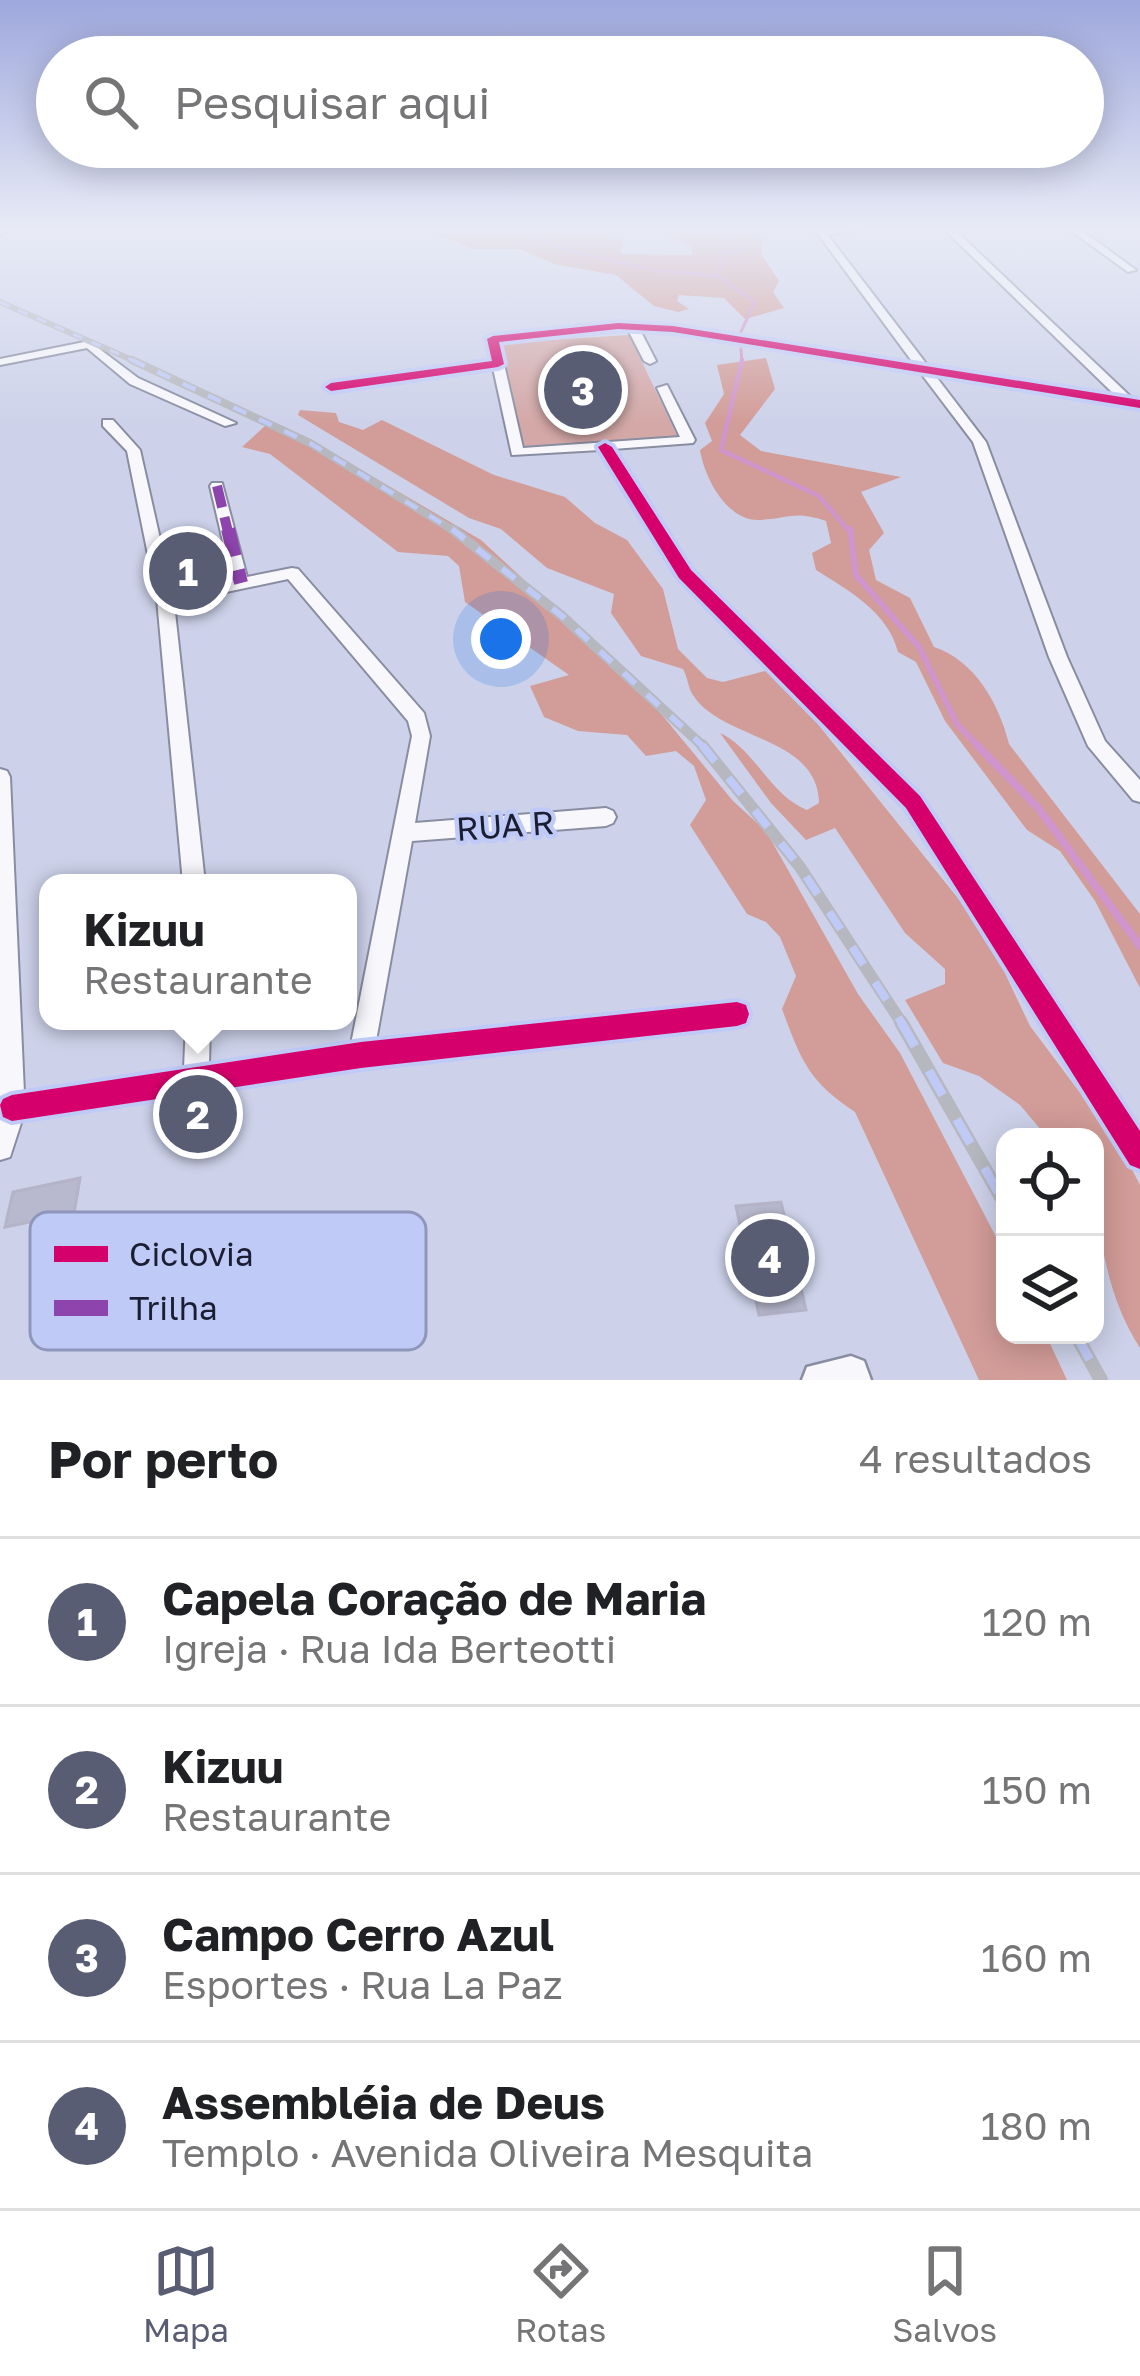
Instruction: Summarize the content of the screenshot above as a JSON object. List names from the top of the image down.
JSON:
{
  "streets": {
    "street": ["RUA R"]
  },
  "legend": ["Ciclovia", "Trilha"],
  "page": {
    "search": "Pesquisar aqui",
    "pins": [
      "3",
      "1",
      "2",
      "4"
    ],
    "popup": ["Kizuu", "Restaurante"],
    "heading": ["Por perto", "4 resultados"],
    "list": [
      {
        "mark": "1",
        "name": "Capela Coração de Maria",
        "note": "Igreja · Rua Ida Berteotti",
        "value": "120 m"
      },
      {
        "mark": "2",
        "name": "Kizuu",
        "note": "Restaurante",
        "value": "150 m"
      },
      {
        "mark": "3",
        "name": "Campo Cerro Azul",
        "note": "Esportes · Rua La Paz",
        "value": "160 m"
      },
      {
        "mark": "4",
        "name": "Assembléia de Deus",
        "note": "Templo · Avenida Oliveira Mesquita",
        "value": "180 m"
      }
    ],
    "nav": ["Mapa", "Rotas", "Salvos"]
  }
}
